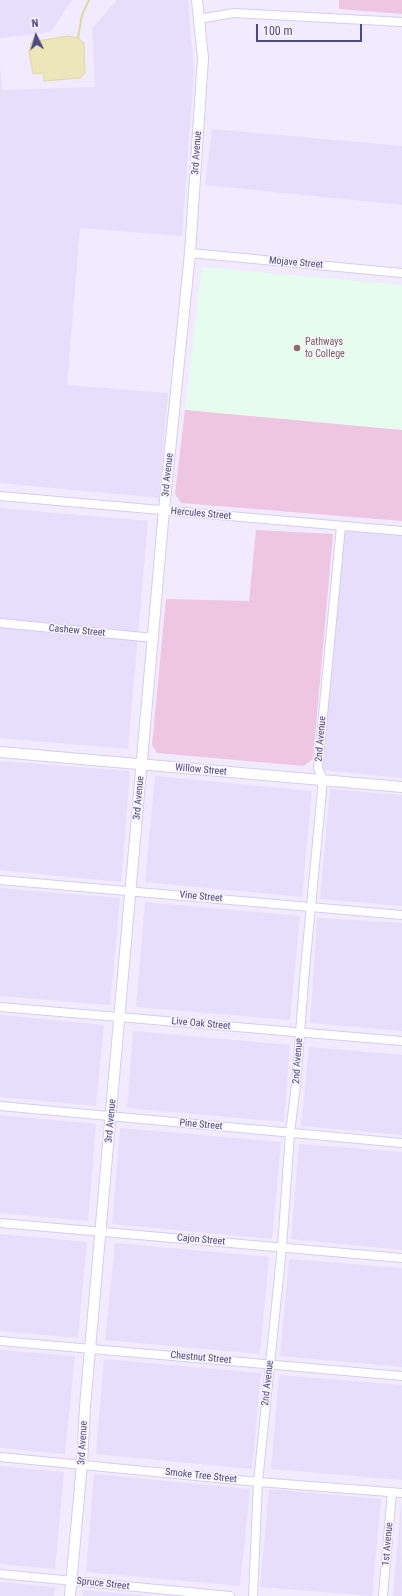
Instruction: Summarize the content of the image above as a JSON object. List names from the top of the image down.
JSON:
{
  "streets": {
    "street": [
      "3rd Avenue",
      "Mojave Street",
      "Hercules Street",
      "Cashew Street",
      "2nd Avenue",
      "Willow Street",
      "Vine Street",
      "Live Oak Street",
      "Pine Street",
      "Cajon Street",
      "Chestnut Street",
      "Smoke Tree Street",
      "1st Avenue",
      "Spruce Street"
    ]
  },
  "crossings": [
    ["3rd Avenue", "Mojave Street"],
    ["3rd Avenue", "Hercules Street"],
    ["3rd Avenue", "Cashew Street"],
    ["3rd Avenue", "Willow Street"],
    ["3rd Avenue", "Vine Street"],
    ["3rd Avenue", "Live Oak Street"],
    ["3rd Avenue", "Pine Street"],
    ["3rd Avenue", "Cajon Street"],
    ["3rd Avenue", "Chestnut Street"],
    ["3rd Avenue", "Smoke Tree Street"],
    ["3rd Avenue", "Spruce Street"],
    ["Hercules Street", "2nd Avenue"],
    ["2nd Avenue", "Willow Street"],
    ["2nd Avenue", "Vine Street"],
    ["2nd Avenue", "Live Oak Street"],
    ["2nd Avenue", "Pine Street"],
    ["2nd Avenue", "Cajon Street"],
    ["2nd Avenue", "Chestnut Street"],
    ["2nd Avenue", "Smoke Tree Street"],
    ["Smoke Tree Street", "1st Avenue"]
  ],
  "places": ["Pathways to College"],
  "scale_bar": "100 m",
  "north": "top"
}
